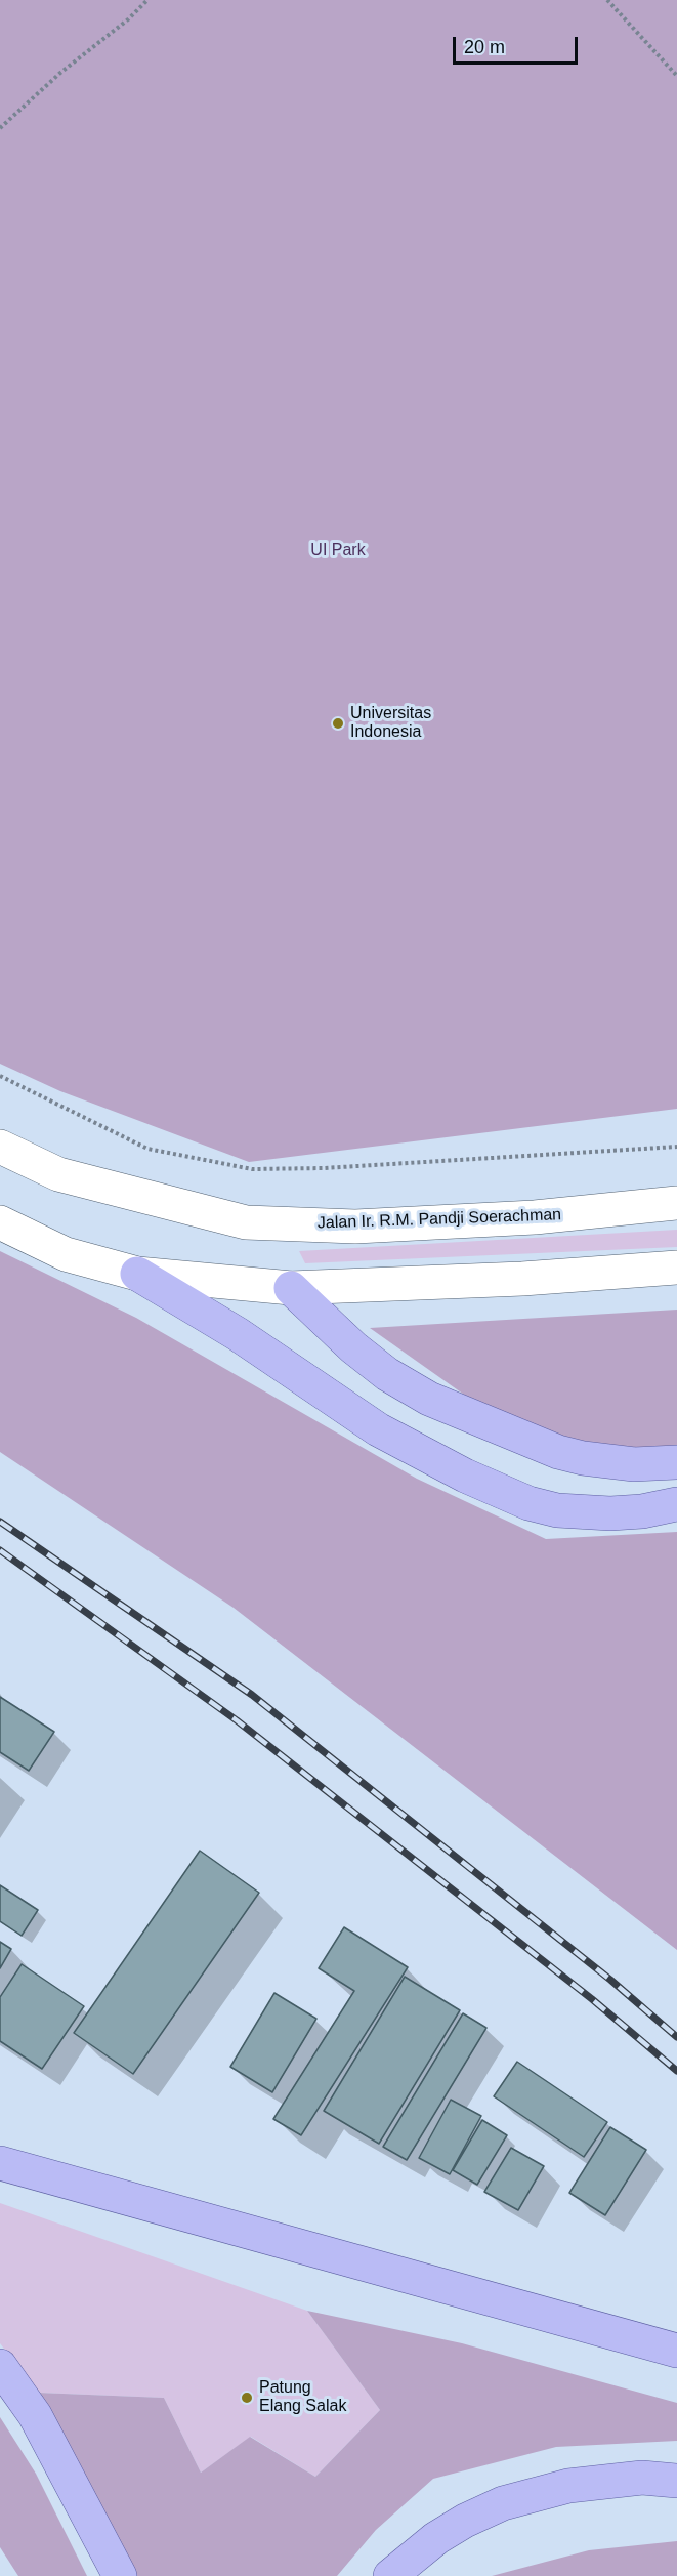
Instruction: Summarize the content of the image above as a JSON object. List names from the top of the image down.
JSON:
{
  "streets": {
    "street": ["Jalan Ir. R.M. Pandji Soerachman"]
  },
  "parks": ["UI Park"],
  "places": ["Universitas Indonesia", "Patung Elang Salak"],
  "scale_bar": "20 m"
}
